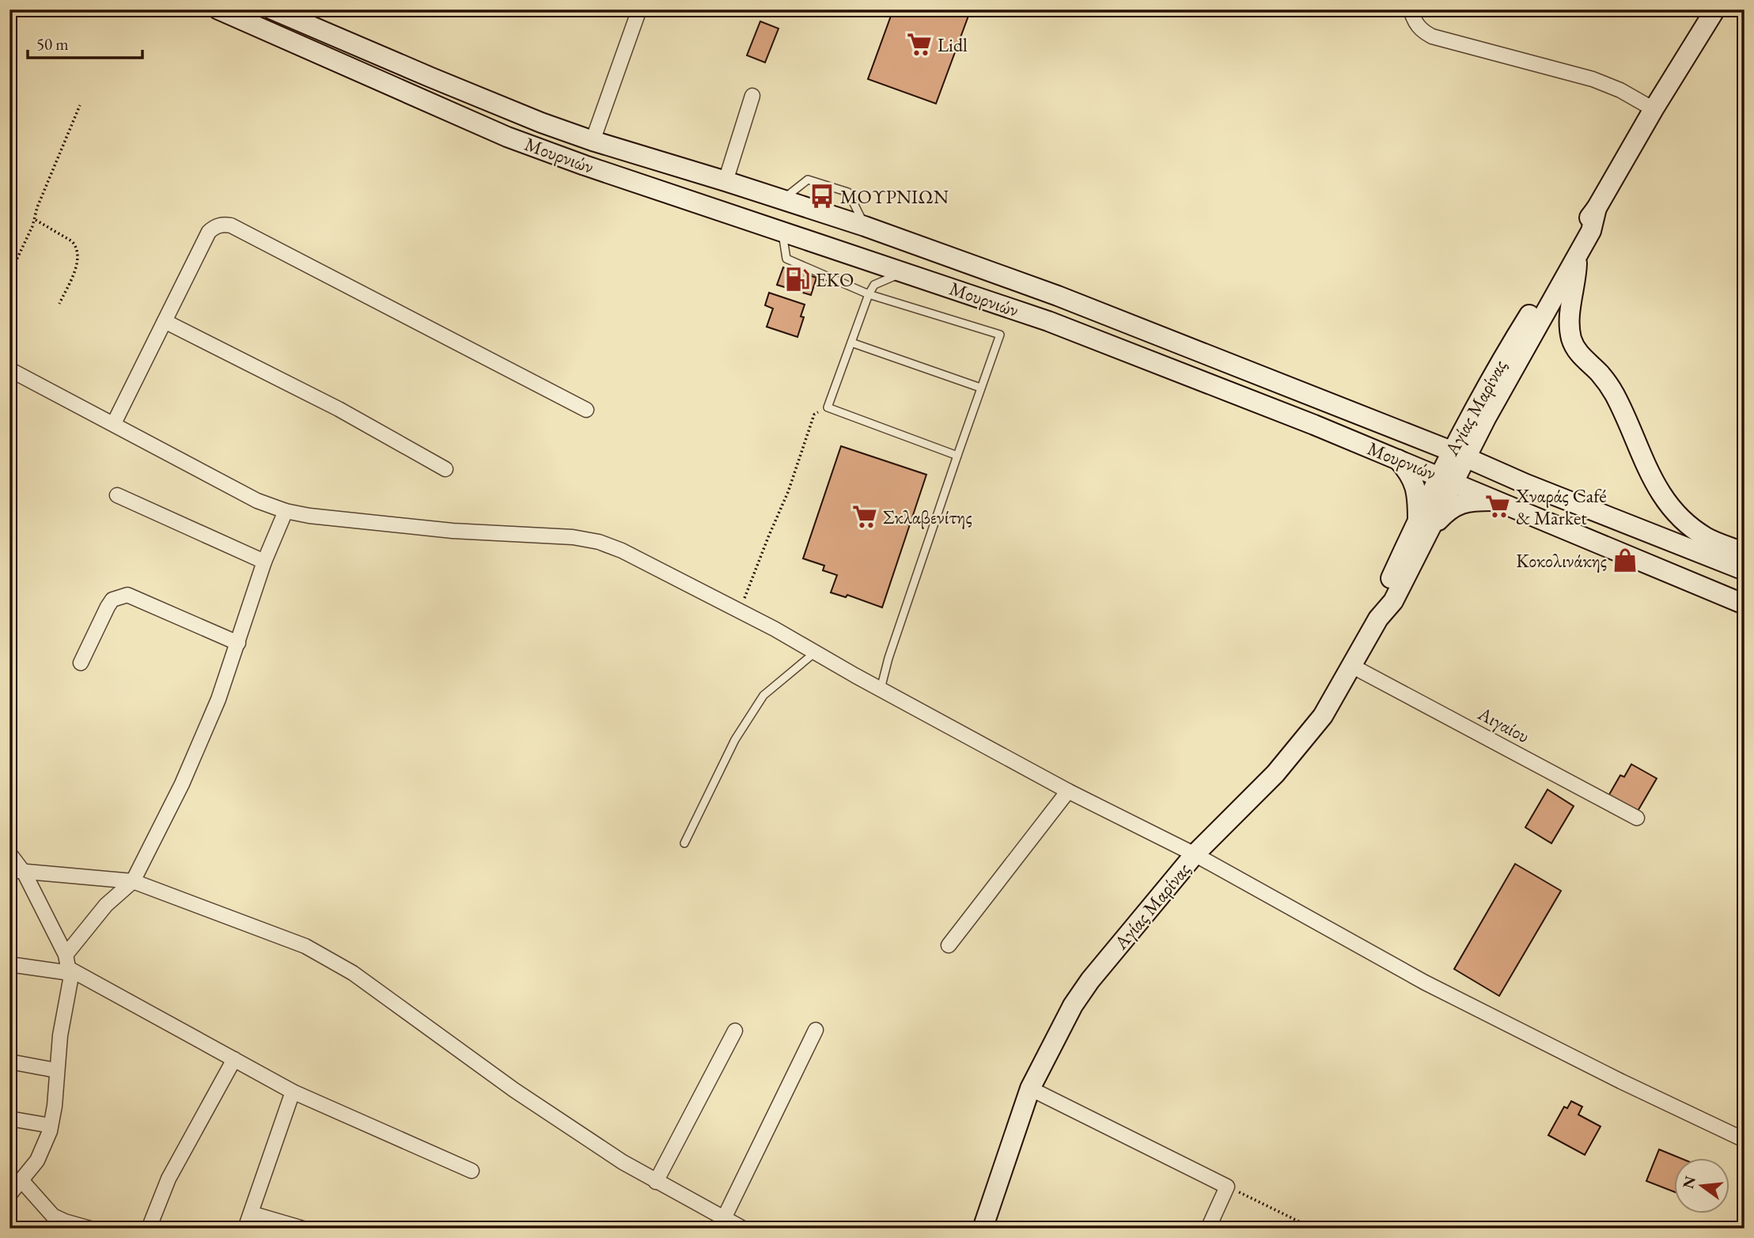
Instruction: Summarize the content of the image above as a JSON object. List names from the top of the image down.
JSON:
{
  "streets": {
    "main road": ["Μουρνιών", "Αγίας Μαρίνας"],
    "street": ["Αιγαίου"]
  },
  "crossings": [
    ["Μουρνιών", "Αγίας Μαρίνας"],
    ["Αγίας Μαρίνας", "Αιγαίου"]
  ],
  "places": {
    "supermarket": ["Lidl", "Χναράς Café & Market", "Σκλαβενίτης"],
    "bus stop": ["ΜΟΥΡΝΙΩΝ"],
    "fuel station": ["EKO"],
    "shop": ["Κοκολινάκης"]
  },
  "scale_bar": "50 m",
  "north": "left"
}
